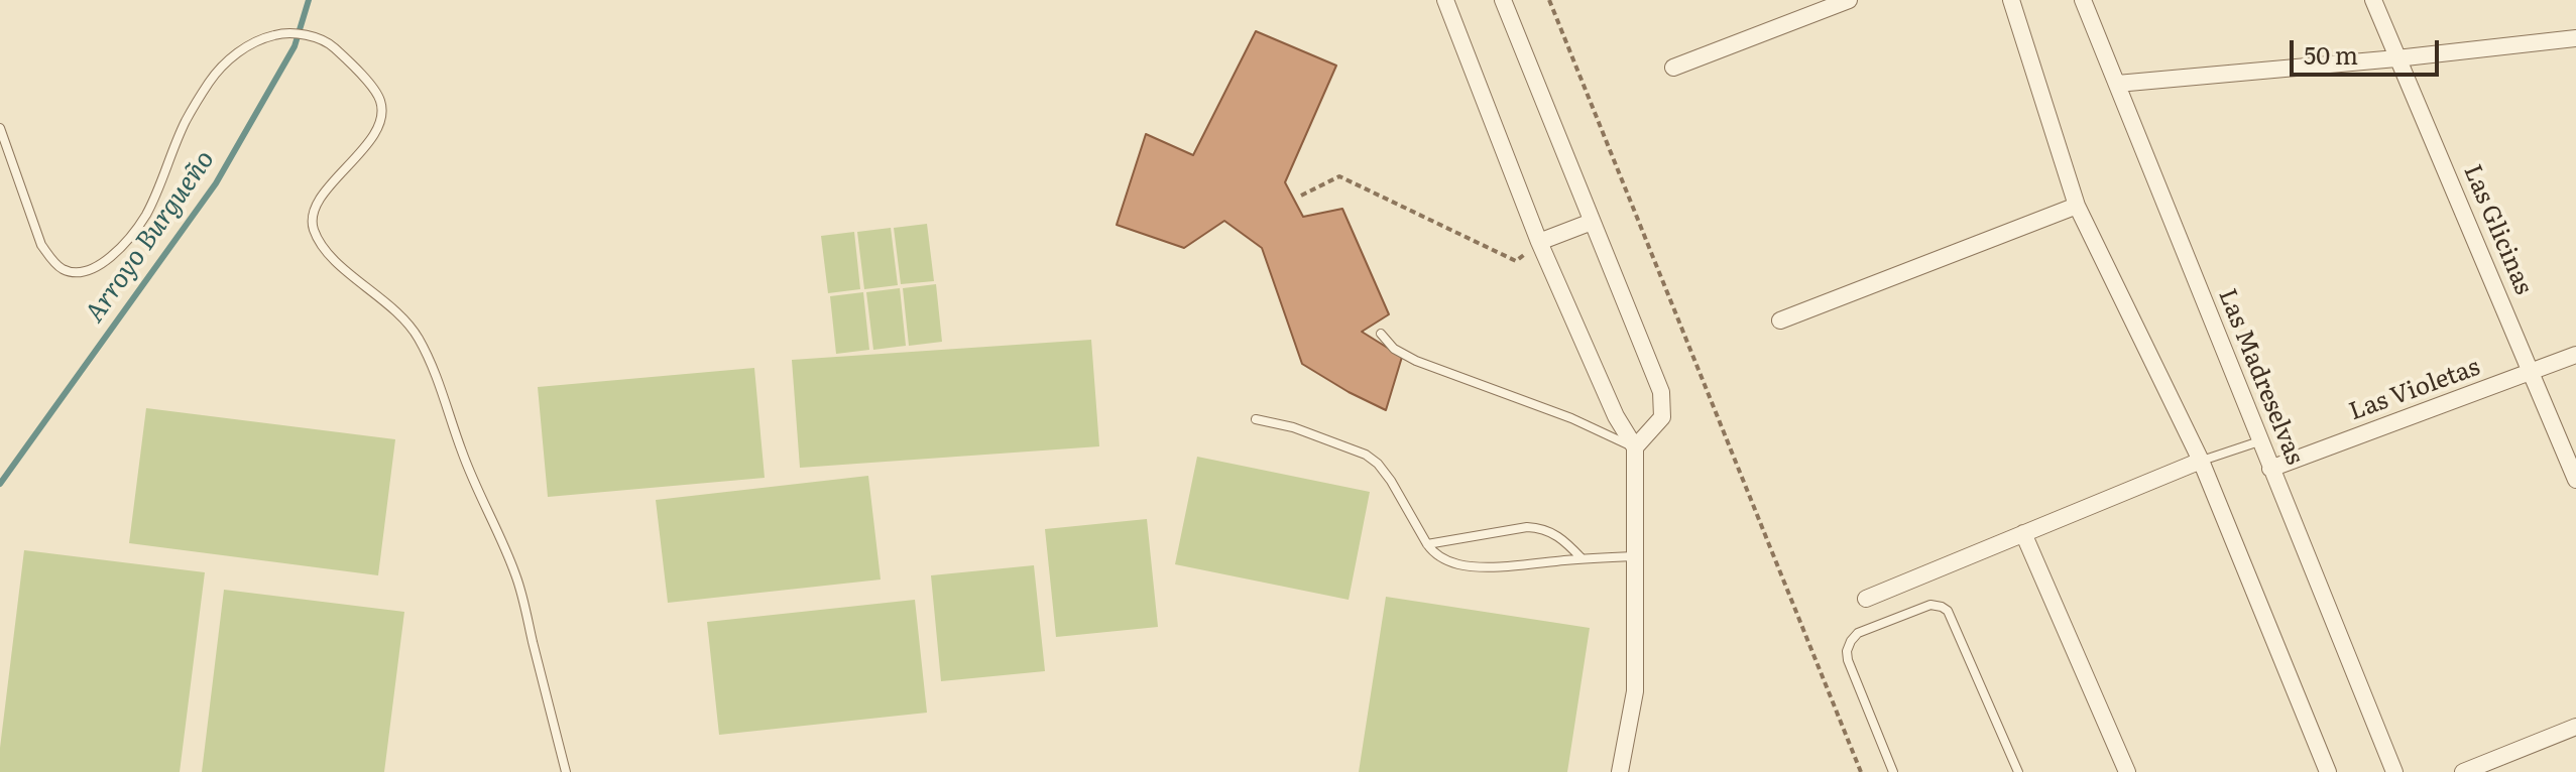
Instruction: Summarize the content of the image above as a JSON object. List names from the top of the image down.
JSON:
{
  "streets": {
    "street": ["Las Glicinas", "Las Madreselvas", "Las Violetas"]
  },
  "crossings": [
    ["Las Glicinas", "Las Violetas"],
    ["Las Madreselvas", "Las Violetas"]
  ],
  "water": ["Arroyo Burgueño"],
  "scale_bar": "50 m"
}
